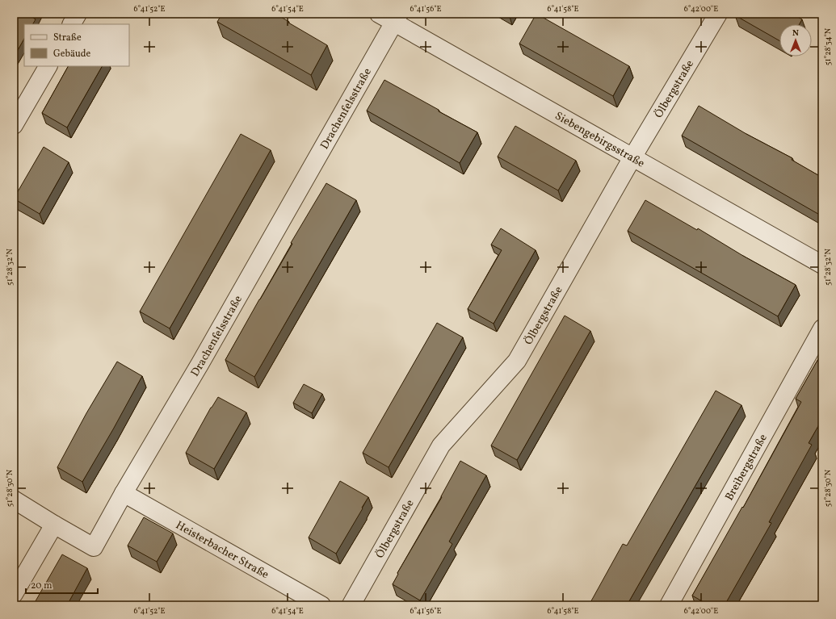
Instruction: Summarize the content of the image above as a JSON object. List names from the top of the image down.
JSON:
{
  "streets": {
    "street": [
      "Ölbergstraße",
      "Drachenfelsstraße",
      "Siebengebirgsstraße",
      "Breibergstraße",
      "Heisterbacher Straße"
    ]
  },
  "crossings": [
    ["Ölbergstraße", "Siebengebirgsstraße"],
    ["Drachenfelsstraße", "Siebengebirgsstraße"],
    ["Drachenfelsstraße", "Heisterbacher Straße"]
  ],
  "legend": ["Straße", "Gebäude"],
  "scale_bar": "20 m",
  "north": "top",
  "coordinates": [
    "6°41'52\"E",
    "6°41'54\"E",
    "6°41'56\"E",
    "6°41'58\"E",
    "6°42'00\"E",
    "51°28'34\"N",
    "51°28'32\"N",
    "51°28'30\"N"
  ]
}
